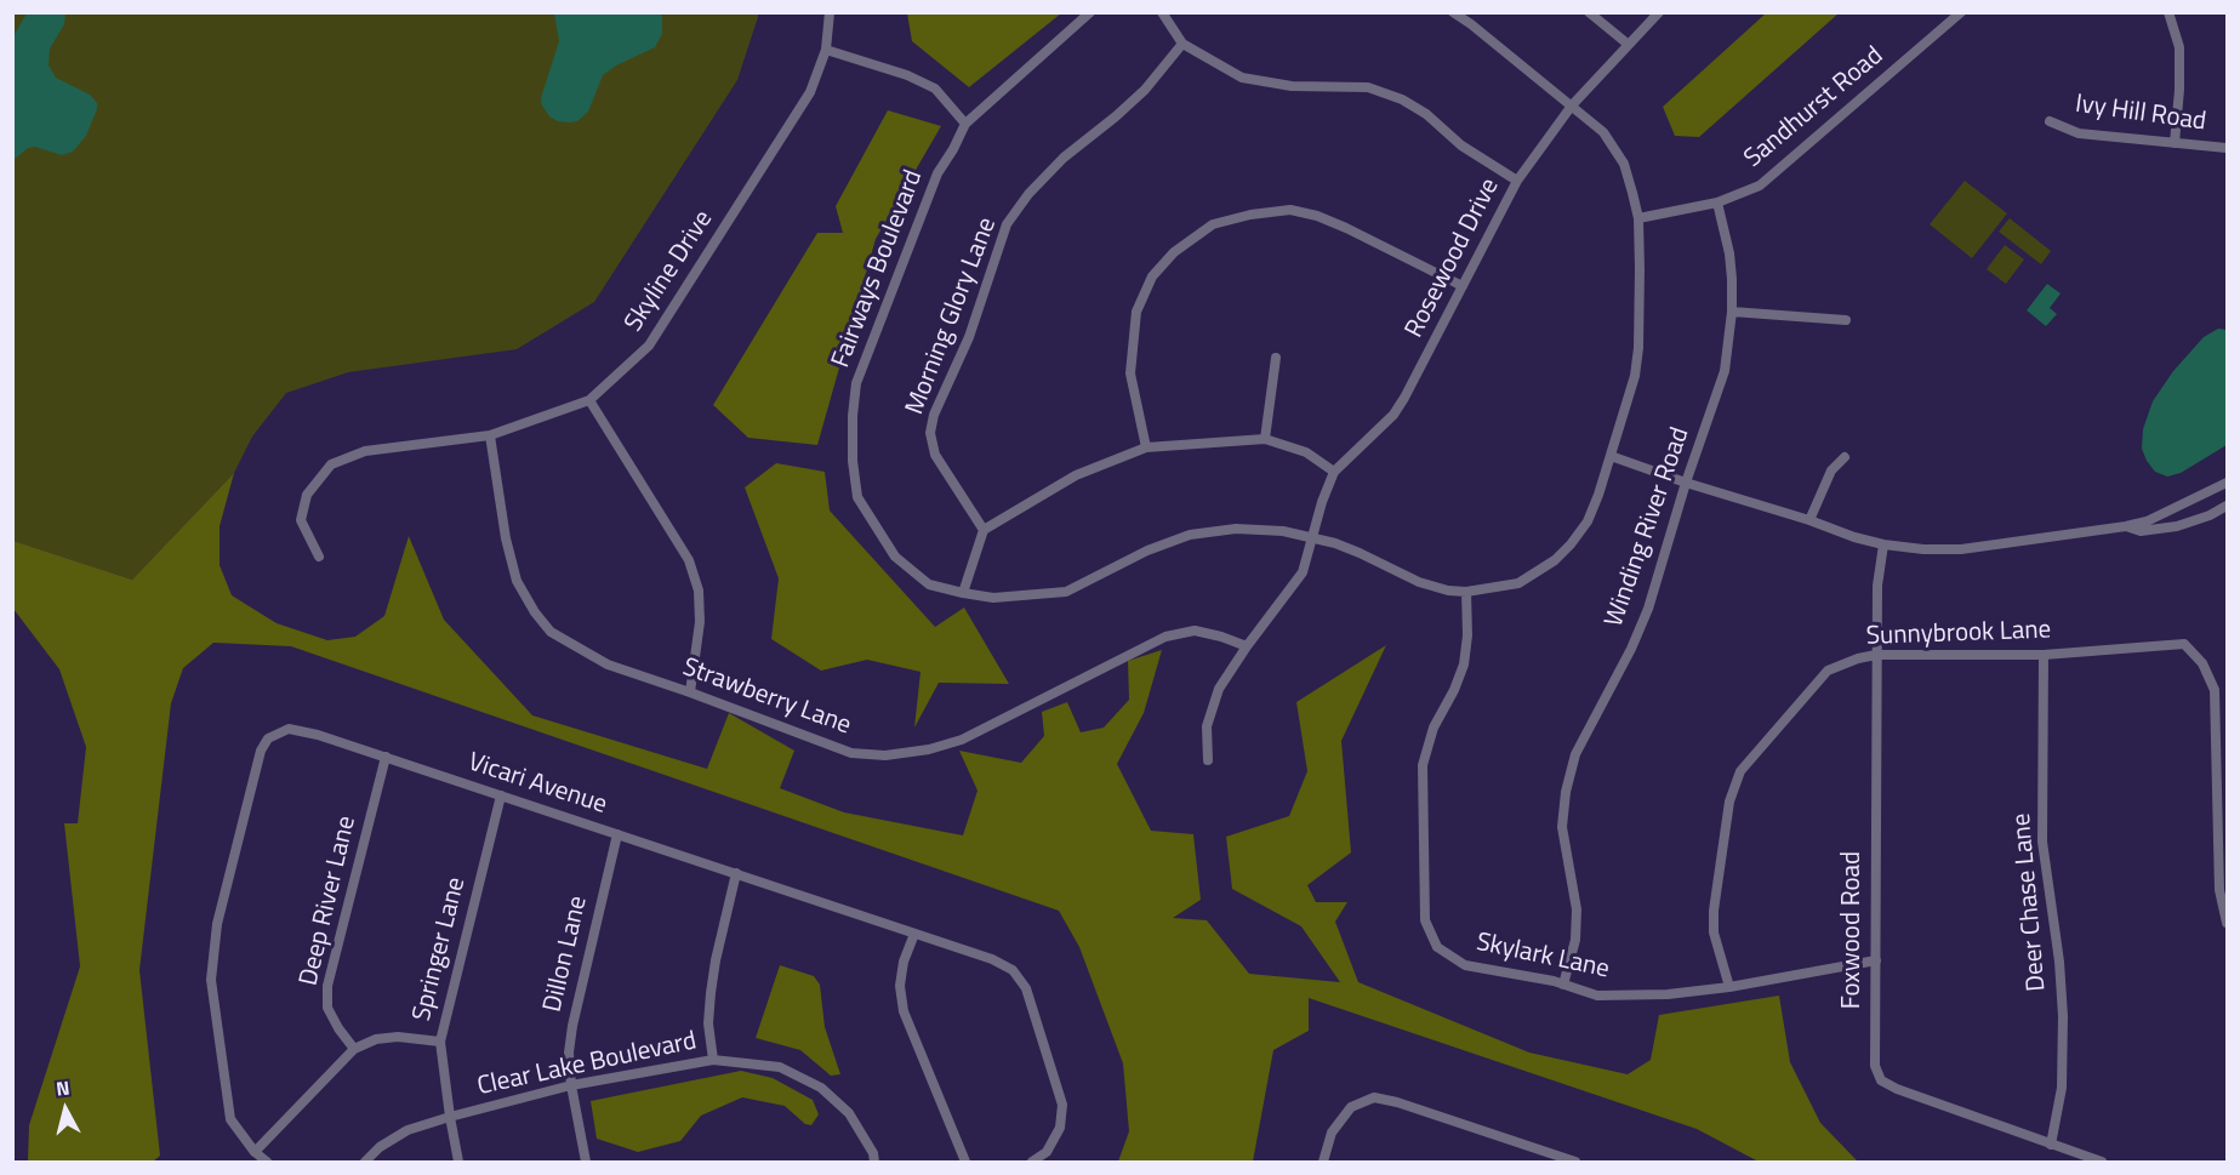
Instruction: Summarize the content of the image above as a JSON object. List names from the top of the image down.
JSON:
{
  "streets": {
    "street": [
      "Sandhurst Road",
      "Ivy Hill Road",
      "Rosewood Drive",
      "Fairways Boulevard",
      "Skyline Drive",
      "Morning Glory Lane",
      "Winding River Road",
      "Sunnybrook Lane",
      "Strawberry Lane",
      "Vicari Avenue",
      "Deep River Lane",
      "Deer Chase Lane",
      "Foxwood Road",
      "Springer Lane",
      "Dillon Lane",
      "Skylark Lane",
      "Clear Lake Boulevard"
    ]
  },
  "crossings": [
    ["Sandhurst Road", "Fairways Boulevard"],
    ["Sandhurst Road", "Winding River Road"],
    ["Rosewood Drive", "Fairways Boulevard"],
    ["Rosewood Drive", "Strawberry Lane"],
    ["Fairways Boulevard", "Skylark Lane"],
    ["Skyline Drive", "Strawberry Lane"],
    ["Winding River Road", "Skylark Lane"],
    ["Sunnybrook Lane", "Deer Chase Lane"],
    ["Sunnybrook Lane", "Foxwood Road"],
    ["Sunnybrook Lane", "Skylark Lane"],
    ["Vicari Avenue", "Deep River Lane"],
    ["Vicari Avenue", "Springer Lane"],
    ["Vicari Avenue", "Dillon Lane"],
    ["Deer Chase Lane", "Foxwood Road"],
    ["Foxwood Road", "Skylark Lane"],
    ["Springer Lane", "Clear Lake Boulevard"],
    ["Dillon Lane", "Clear Lake Boulevard"]
  ],
  "north": "top"
}
